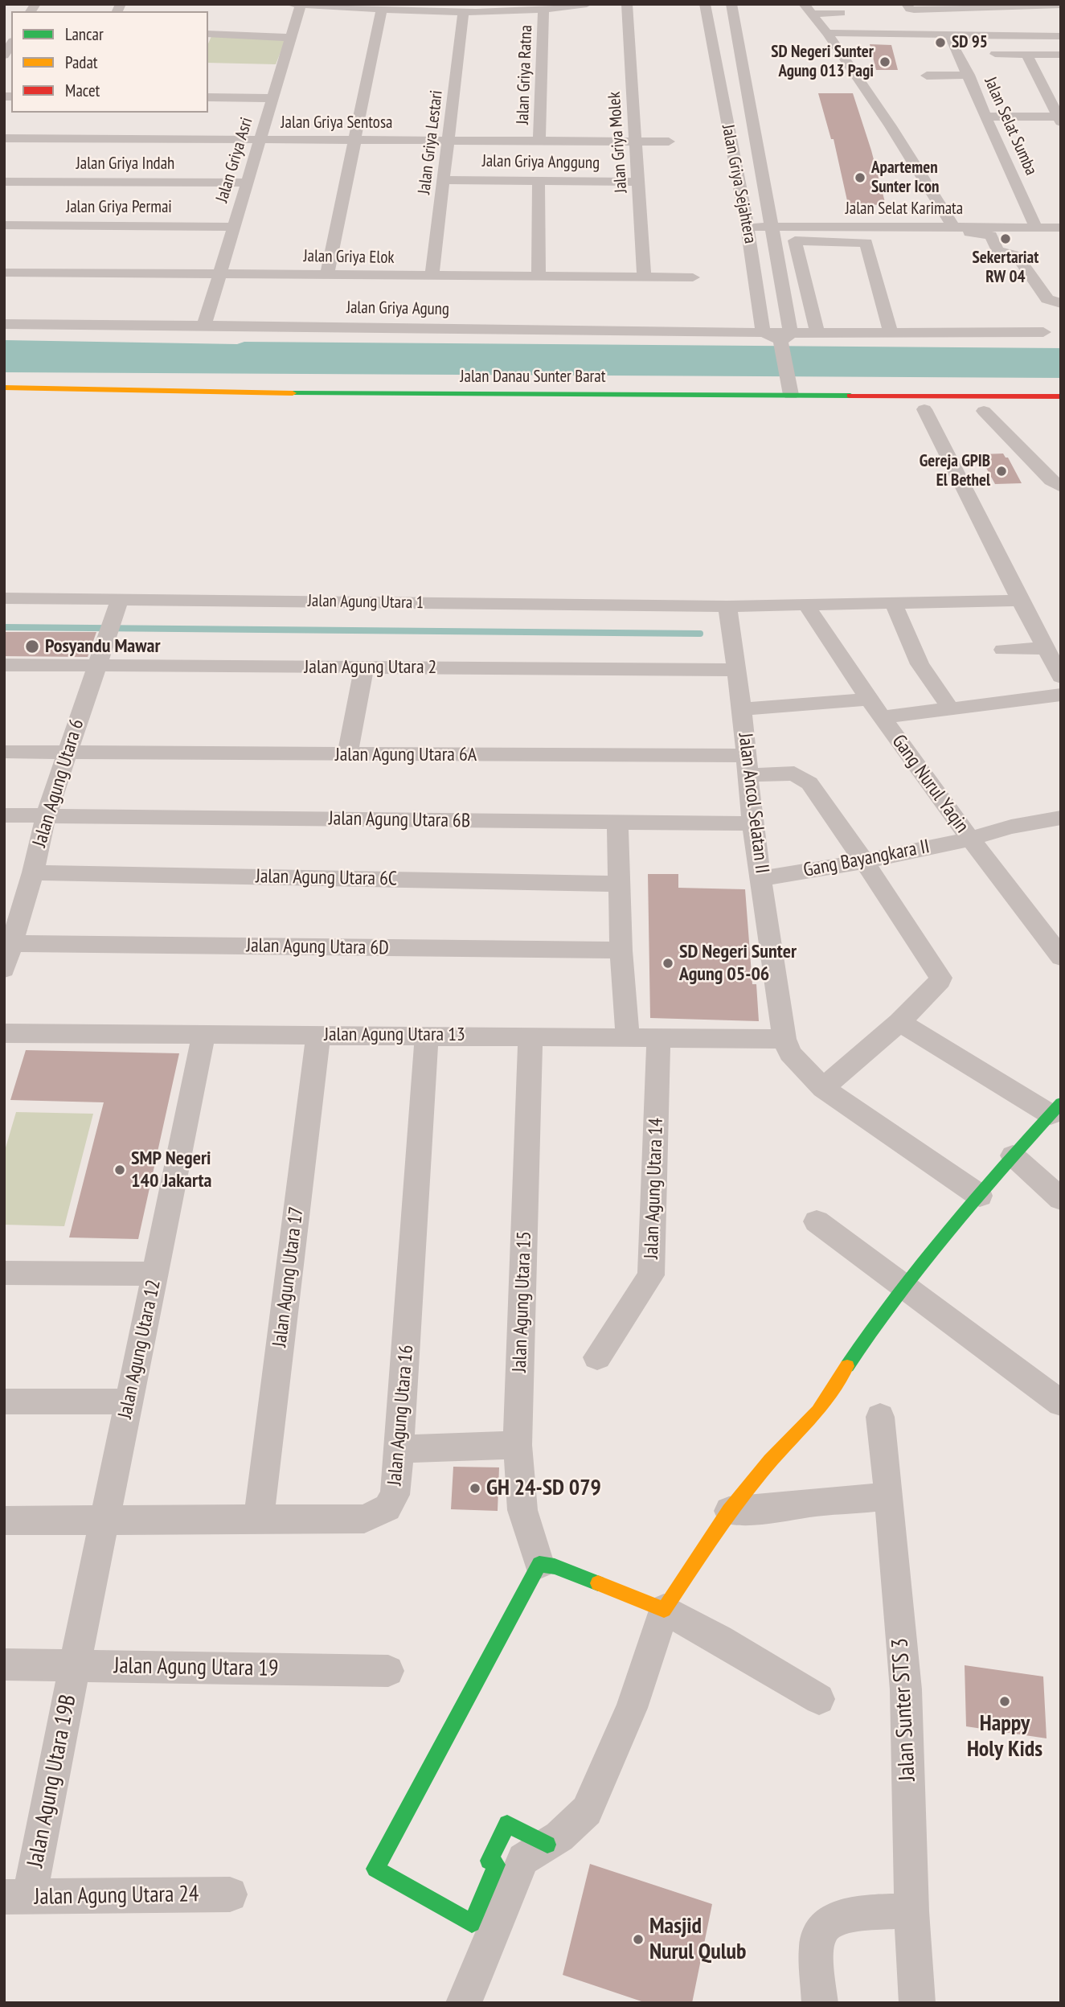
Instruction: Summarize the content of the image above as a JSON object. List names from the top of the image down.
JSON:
{
  "streets": {
    "main road": ["Jalan Danau Sunter Barat"],
    "street": [
      "Jalan Griya Ratna",
      "Jalan Griya Sentosa",
      "Jalan Selat Sumba",
      "Jalan Griya Lestari",
      "Jalan Griya Molek",
      "Jalan Griya Asri",
      "Jalan Griya Anggung",
      "Jalan Griya Indah",
      "Jalan Griya Sejahtera",
      "Jalan Griya Permai",
      "Jalan Selat Karimata",
      "Jalan Griya Elok",
      "Jalan Griya Agung",
      "Jalan Agung Utara 1",
      "Jalan Agung Utara 2",
      "Jalan Agung Utara 6A",
      "Jalan Agung Utara 6",
      "Gang Nurul Yaqin",
      "Jalan Ancol Selatan II",
      "Jalan Agung Utara 6B",
      "Gang Bayangkara II",
      "Jalan Agung Utara 6C",
      "Jalan Agung Utara 6D",
      "Jalan Agung Utara 13",
      "Jalan Agung Utara 14",
      "Jalan Agung Utara 17",
      "Jalan Agung Utara 15",
      "Jalan Agung Utara 12",
      "Jalan Agung Utara 16",
      "Jalan Agung Utara 19",
      "Jalan Sunter STS 3",
      "Jalan Agung Utara 19B",
      "Jalan Agung Utara 24"
    ]
  },
  "crossings": [
    ["Jalan Griya Ratna", "Jalan Griya Sentosa"],
    ["Jalan Griya Sentosa", "Jalan Griya Lestari"],
    ["Jalan Griya Sentosa", "Jalan Griya Molek"],
    ["Jalan Griya Sentosa", "Jalan Griya Asri"],
    ["Jalan Selat Sumba", "Jalan Selat Karimata"],
    ["Jalan Griya Lestari", "Jalan Griya Anggung"],
    ["Jalan Griya Lestari", "Jalan Griya Elok"],
    ["Jalan Griya Molek", "Jalan Griya Anggung"],
    ["Jalan Griya Molek", "Jalan Griya Elok"],
    ["Jalan Griya Asri", "Jalan Griya Indah"],
    ["Jalan Griya Asri", "Jalan Griya Permai"],
    ["Jalan Griya Asri", "Jalan Griya Elok"],
    ["Jalan Griya Asri", "Jalan Griya Agung"],
    ["Jalan Griya Sejahtera", "Jalan Selat Karimata"],
    ["Jalan Griya Sejahtera", "Jalan Griya Agung"],
    ["Jalan Griya Sejahtera", "Jalan Danau Sunter Barat"],
    ["Jalan Agung Utara 1", "Jalan Agung Utara 6"],
    ["Jalan Agung Utara 1", "Jalan Ancol Selatan II"],
    ["Jalan Agung Utara 2", "Jalan Agung Utara 6"],
    ["Jalan Agung Utara 2", "Jalan Ancol Selatan II"],
    ["Jalan Agung Utara 6A", "Jalan Agung Utara 6"],
    ["Jalan Agung Utara 6A", "Jalan Ancol Selatan II"],
    ["Jalan Agung Utara 6A", "Gang Bayangkara II"],
    ["Jalan Agung Utara 6", "Jalan Agung Utara 6B"],
    ["Jalan Agung Utara 6", "Jalan Agung Utara 6C"],
    ["Jalan Agung Utara 6", "Jalan Agung Utara 6D"],
    ["Gang Nurul Yaqin", "Gang Bayangkara II"],
    ["Jalan Ancol Selatan II", "Jalan Agung Utara 6B"],
    ["Jalan Ancol Selatan II", "Gang Bayangkara II"],
    ["Jalan Ancol Selatan II", "Jalan Agung Utara 13"],
    ["Jalan Agung Utara 13", "Jalan Agung Utara 14"],
    ["Jalan Agung Utara 13", "Jalan Agung Utara 17"],
    ["Jalan Agung Utara 13", "Jalan Agung Utara 15"],
    ["Jalan Agung Utara 13", "Jalan Agung Utara 12"],
    ["Jalan Agung Utara 13", "Jalan Agung Utara 16"],
    ["Jalan Agung Utara 17", "Jalan Agung Utara 16"],
    ["Jalan Agung Utara 12", "Jalan Agung Utara 16"],
    ["Jalan Agung Utara 12", "Jalan Agung Utara 19"],
    ["Jalan Agung Utara 12", "Jalan Agung Utara 19B"],
    ["Jalan Agung Utara 19", "Jalan Agung Utara 19B"],
    ["Jalan Agung Utara 19B", "Jalan Agung Utara 24"]
  ],
  "places": [
    "SD 95",
    "SD Negeri Sunter Agung 013 Pagi",
    "Apartemen Sunter Icon",
    "Sekertariat RW 04",
    "Gereja GPIB El Bethel",
    "Posyandu Mawar",
    "SD Negeri Sunter Agung 05-06",
    "SMP Negeri 140 Jakarta",
    "GH 24-SD 079",
    "Happy Holy Kids",
    "Masjid Nurul Qulub"
  ],
  "legend": ["Lancar", "Padat", "Macet"]
}
